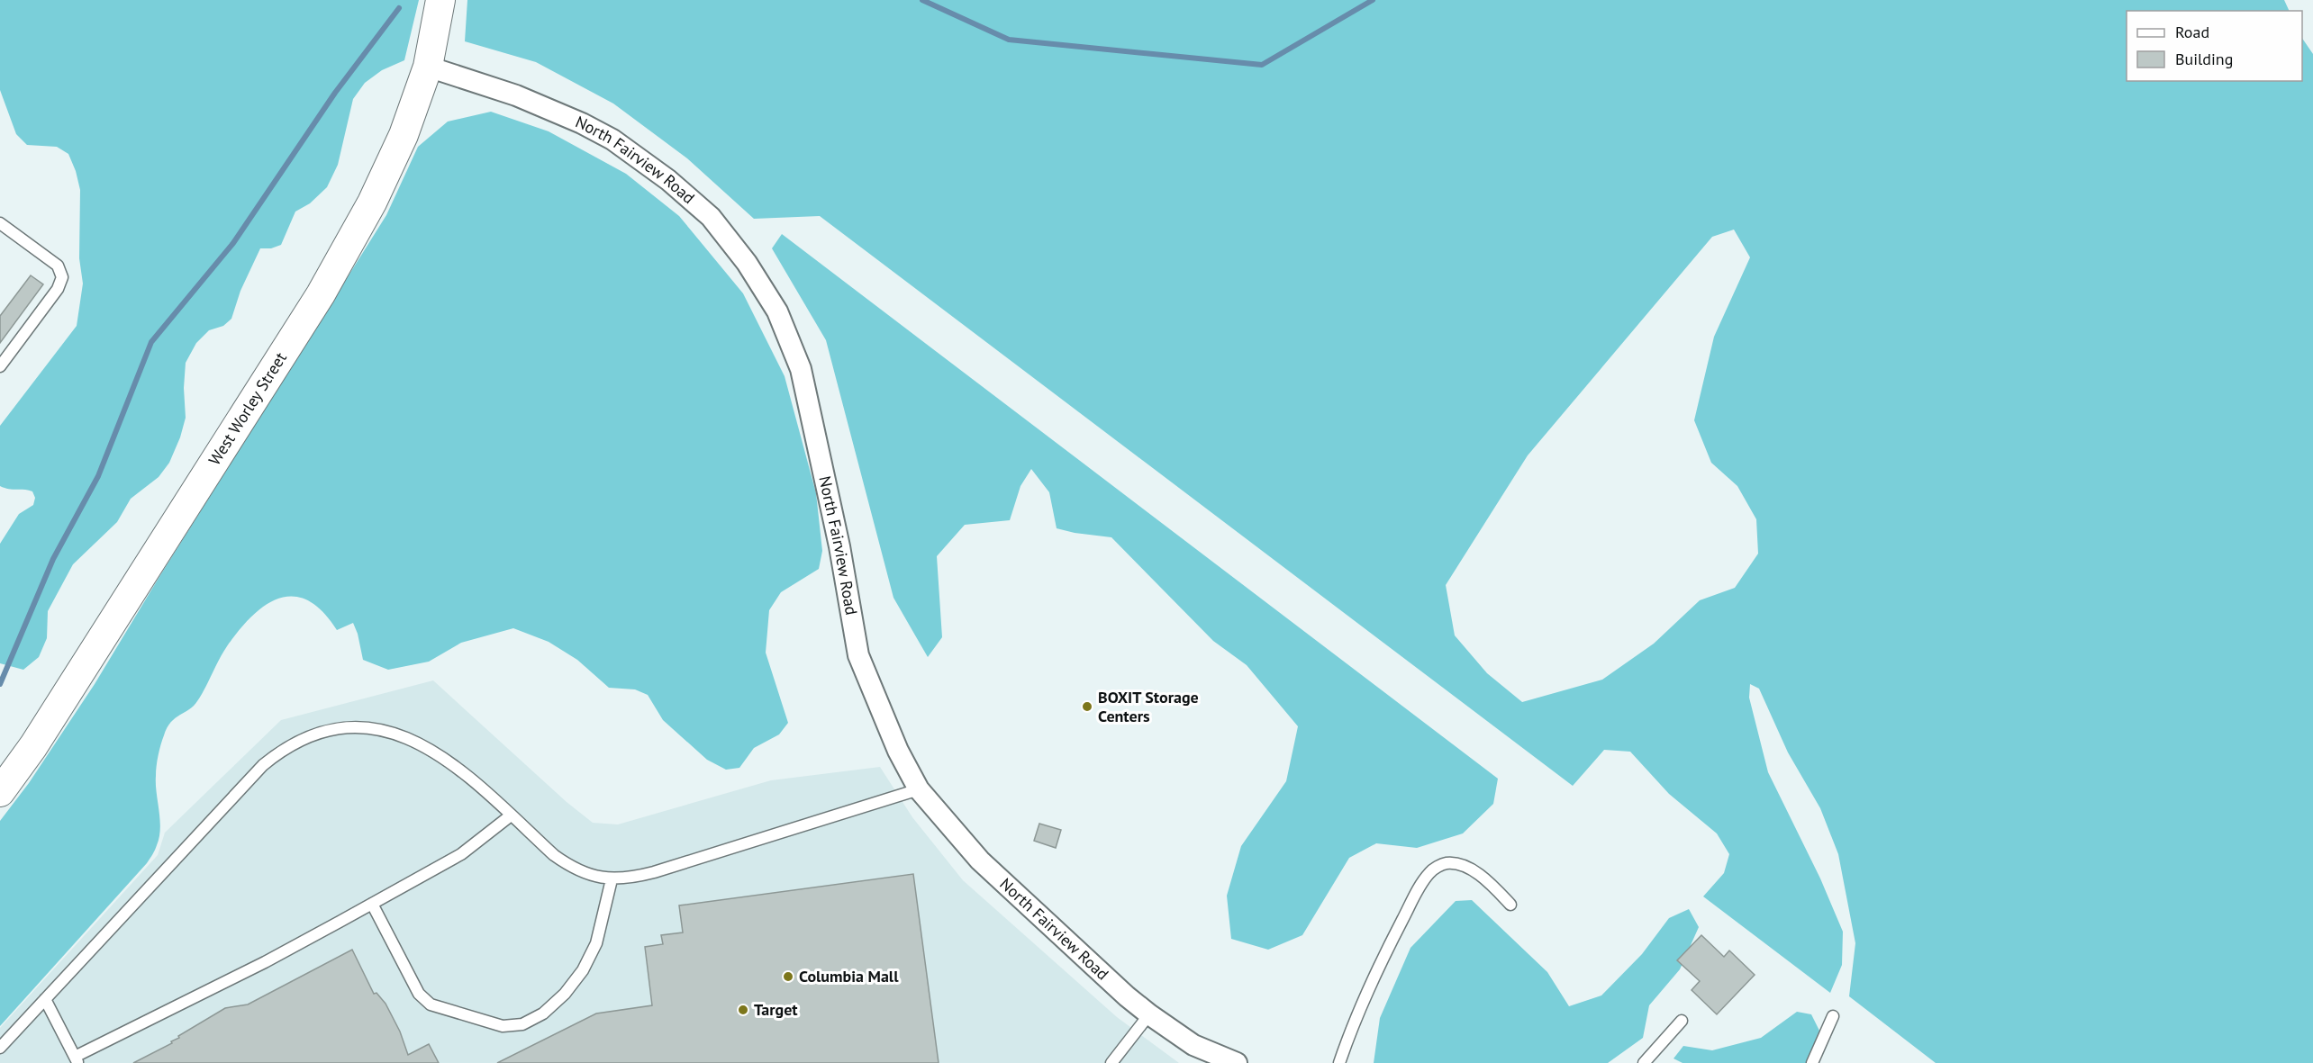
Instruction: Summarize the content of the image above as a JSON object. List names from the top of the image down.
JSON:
{
  "streets": {
    "street": ["North Fairview Road", "West Worley Street"]
  },
  "crossings": [
    ["North Fairview Road", "West Worley Street"]
  ],
  "places": ["BOXIT Storage Centers", "Columbia Mall", "Target"],
  "legend": ["Road", "Building"]
}
